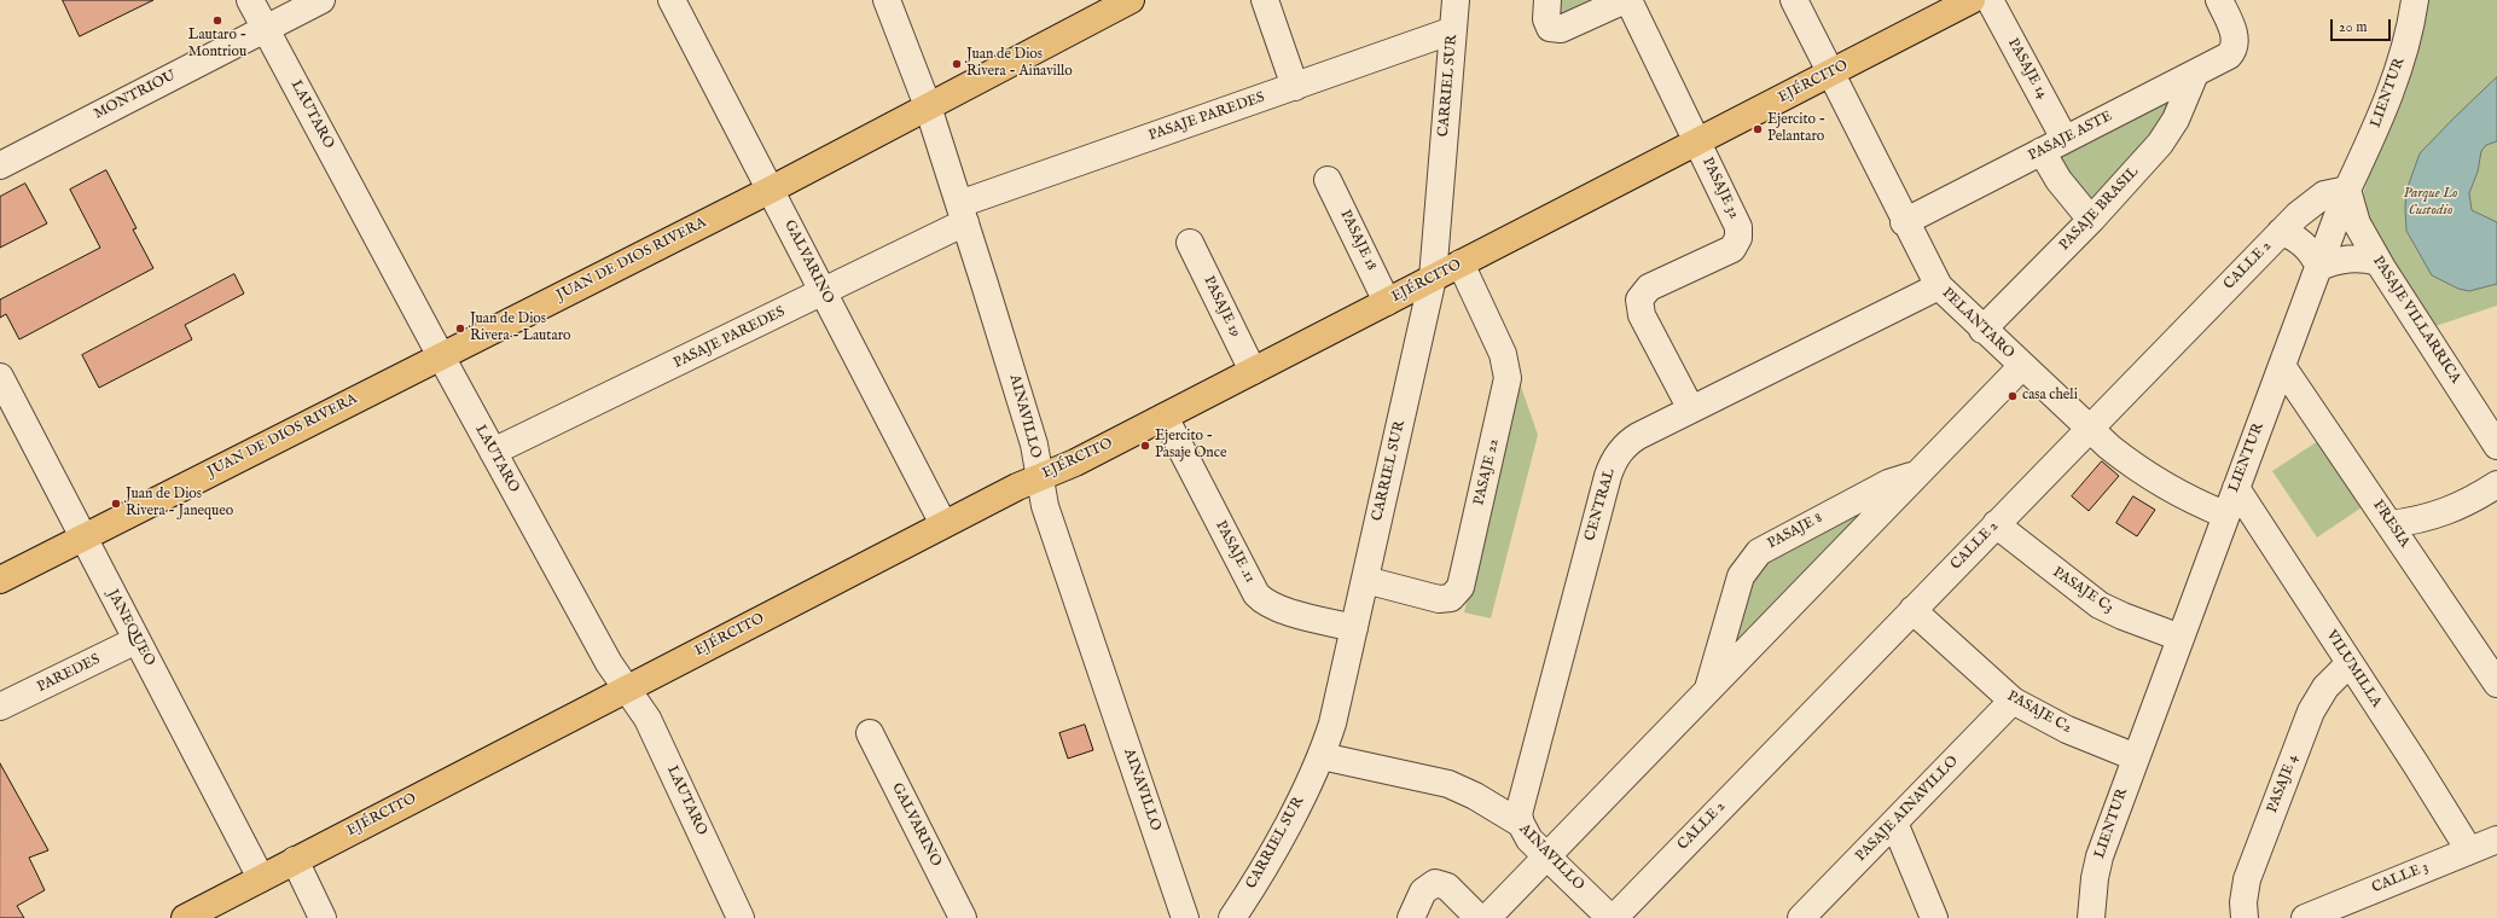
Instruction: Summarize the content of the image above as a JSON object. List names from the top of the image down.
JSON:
{
  "streets": {
    "main road": ["EJÉRCITO", "JUAN DE DIOS RIVERA"],
    "street": [
      "PASAJE 14",
      "CARRIEL SUR",
      "LIENTUR",
      "MONTRIOU",
      "LAUTARO",
      "PASAJE PAREDES",
      "PASAJE ASTE",
      "PASAJE 32",
      "PASAJE BRASIL",
      "PASAJE 18",
      "GALVARINO",
      "CALLE 2",
      "PASAJE 19",
      "PASAJE VILLARRICA",
      "PELANTARO",
      "AINAVILLO",
      "PASAJE 22",
      "CENTRAL",
      "FRESIA",
      "PASAJE 8",
      "PASAJE .11",
      "PASAJE C3",
      "JANEQUEO",
      "VILUMILLA",
      "PAREDES",
      "PASAJE C2",
      "PASAJE 4",
      "PASAJE AINAVILLO",
      "CALLE 3"
    ]
  },
  "crossings": [
    ["PASAJE 14", "PASAJE ASTE"],
    ["EJÉRCITO", "CARRIEL SUR"],
    ["EJÉRCITO", "LAUTARO"],
    ["EJÉRCITO", "PASAJE 32"],
    ["EJÉRCITO", "PASAJE 18"],
    ["EJÉRCITO", "GALVARINO"],
    ["EJÉRCITO", "PASAJE 19"],
    ["EJÉRCITO", "PELANTARO"],
    ["EJÉRCITO", "AINAVILLO"],
    ["EJÉRCITO", "PASAJE 22"],
    ["EJÉRCITO", "PASAJE .11"],
    ["EJÉRCITO", "JANEQUEO"],
    ["CARRIEL SUR", "PASAJE PAREDES"],
    ["CARRIEL SUR", "AINAVILLO"],
    ["CARRIEL SUR", "PASAJE 22"],
    ["CARRIEL SUR", "PASAJE .11"],
    ["LIENTUR", "CALLE 2"],
    ["LIENTUR", "PASAJE VILLARRICA"],
    ["LIENTUR", "PELANTARO"],
    ["LIENTUR", "FRESIA"],
    ["LIENTUR", "PASAJE C3"],
    ["LIENTUR", "VILUMILLA"],
    ["LIENTUR", "PASAJE C2"],
    ["MONTRIOU", "LAUTARO"],
    ["LAUTARO", "PASAJE PAREDES"],
    ["LAUTARO", "JUAN DE DIOS RIVERA"],
    ["PASAJE PAREDES", "GALVARINO"],
    ["PASAJE PAREDES", "AINAVILLO"],
    ["PASAJE ASTE", "PASAJE BRASIL"],
    ["PASAJE ASTE", "PELANTARO"],
    ["PASAJE 32", "CENTRAL"],
    ["PASAJE BRASIL", "PELANTARO"],
    ["JUAN DE DIOS RIVERA", "GALVARINO"],
    ["JUAN DE DIOS RIVERA", "AINAVILLO"],
    ["JUAN DE DIOS RIVERA", "JANEQUEO"],
    ["CALLE 2", "PASAJE VILLARRICA"],
    ["CALLE 2", "PELANTARO"],
    ["CALLE 2", "AINAVILLO"],
    ["CALLE 2", "PASAJE C3"],
    ["CALLE 2", "PASAJE C2"],
    ["PELANTARO", "CENTRAL"],
    ["PELANTARO", "PASAJE 8"],
    ["AINAVILLO", "CENTRAL"],
    ["AINAVILLO", "PASAJE 8"],
    ["JANEQUEO", "PAREDES"],
    ["VILUMILLA", "PASAJE 4"],
    ["VILUMILLA", "CALLE 3"],
    ["PASAJE C2", "PASAJE AINAVILLO"]
  ],
  "parks": ["Parque Lo Custodio"],
  "places": [
    "Lautaro - Montriou",
    "Juan de Dios Rivera - Ainavillo",
    "Ejercito - Pelantaro",
    "Juan de Dios Rivera - Lautaro",
    "casa cheli",
    "Ejercito - Pasaje Once",
    "Juan de Dios Rivera - Janequeo"
  ],
  "scale_bar": "20 m"
}
